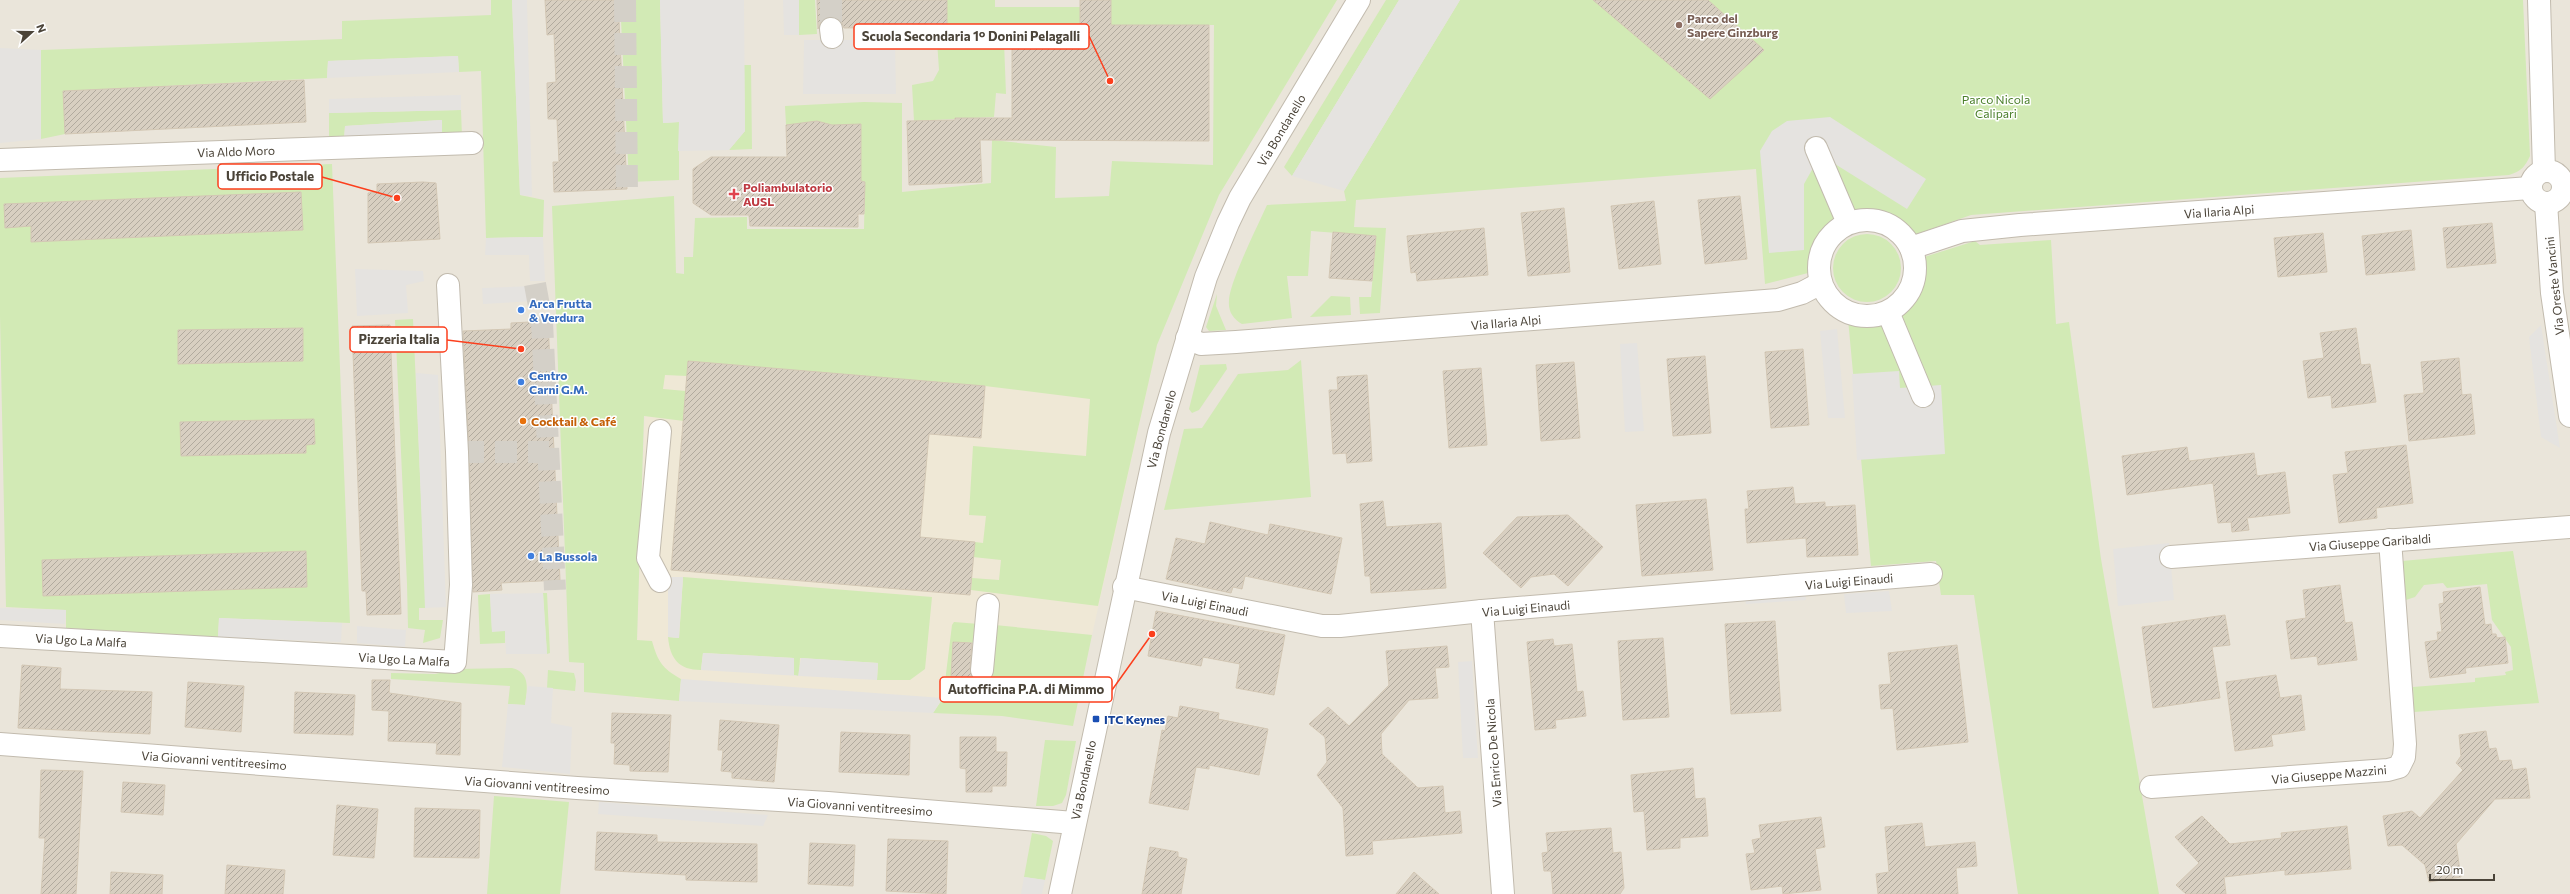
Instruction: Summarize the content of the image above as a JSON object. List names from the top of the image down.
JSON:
{
  "streets": {
    "street": [
      "Via Bondanello",
      "Via Aldo Moro",
      "Via Ilaria Alpi",
      "Via Oreste Vancini",
      "Via Giuseppe Garibaldi",
      "Via Luigi Einaudi",
      "Via Ugo La Malfa",
      "Via Enrico De Nicola",
      "Via Giovanni ventitreesimo",
      "Via Giuseppe Mazzini"
    ]
  },
  "crossings": [
    ["Via Bondanello", "Via Ilaria Alpi"],
    ["Via Bondanello", "Via Luigi Einaudi"],
    ["Via Bondanello", "Via Giovanni ventitreesimo"],
    ["Via Ilaria Alpi", "Via Oreste Vancini"],
    ["Via Giuseppe Garibaldi", "Via Giuseppe Mazzini"],
    ["Via Luigi Einaudi", "Via Enrico De Nicola"]
  ],
  "parks": ["Parco Nicola Calipari"],
  "places": {
    "other": [
      "Parco del Sapere Ginzburg",
      "Scuola Secondaria 1° Donini Pelagalli",
      "Ufficio Postale",
      "Arca Frutta & Verdura",
      "Pizzeria Italia",
      "Centro Carni G.M.",
      "Cocktail & Café",
      "La Bussola",
      "Autofficina P.A. di Mimmo"
    ],
    "health": ["Poliambulatorio AUSL"],
    "transit": ["ITC Keynes"]
  },
  "scale_bar": "20 m",
  "north": "right"
}
